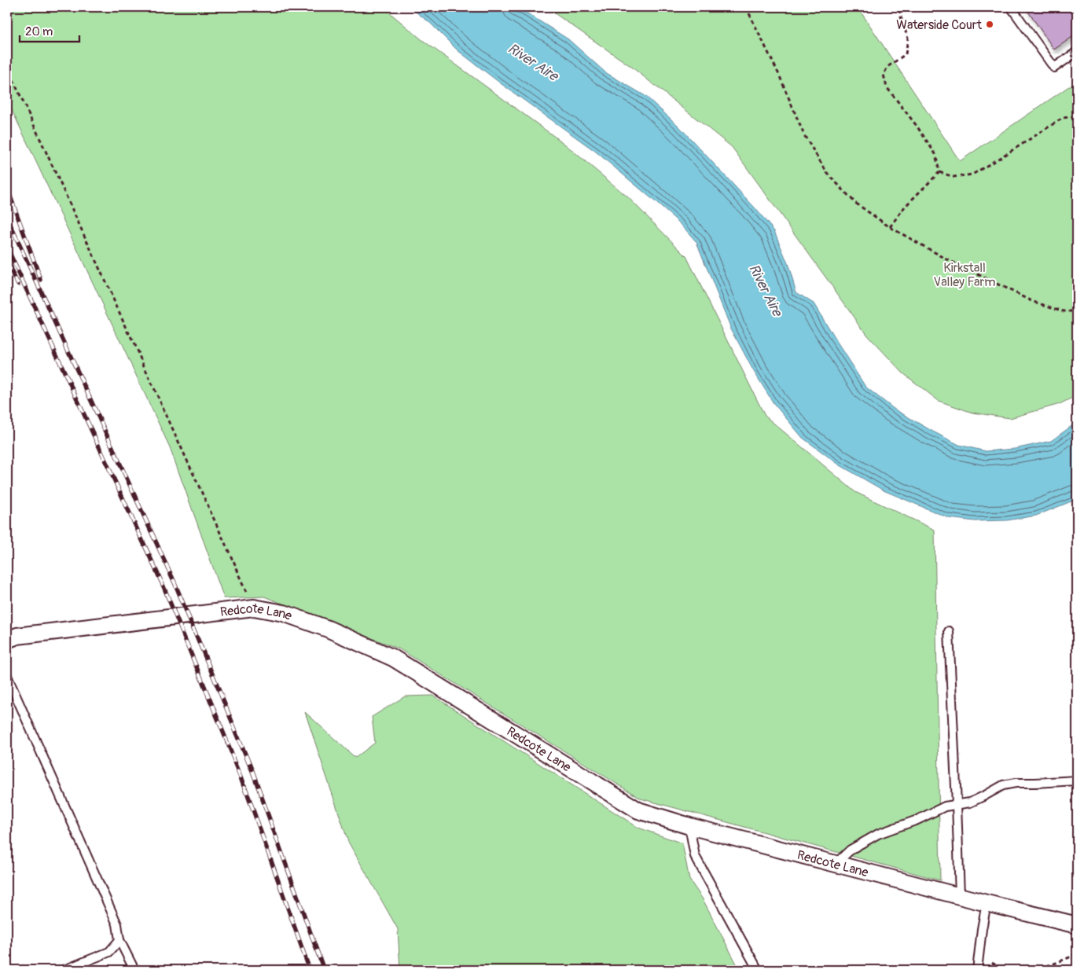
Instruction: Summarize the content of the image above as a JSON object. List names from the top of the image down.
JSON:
{
  "streets": {
    "street": ["Redcote Lane"]
  },
  "water": ["River Aire"],
  "parks": ["Kirkstall Valley Farm"],
  "places": ["Waterside Court"],
  "scale_bar": "20 m"
}
